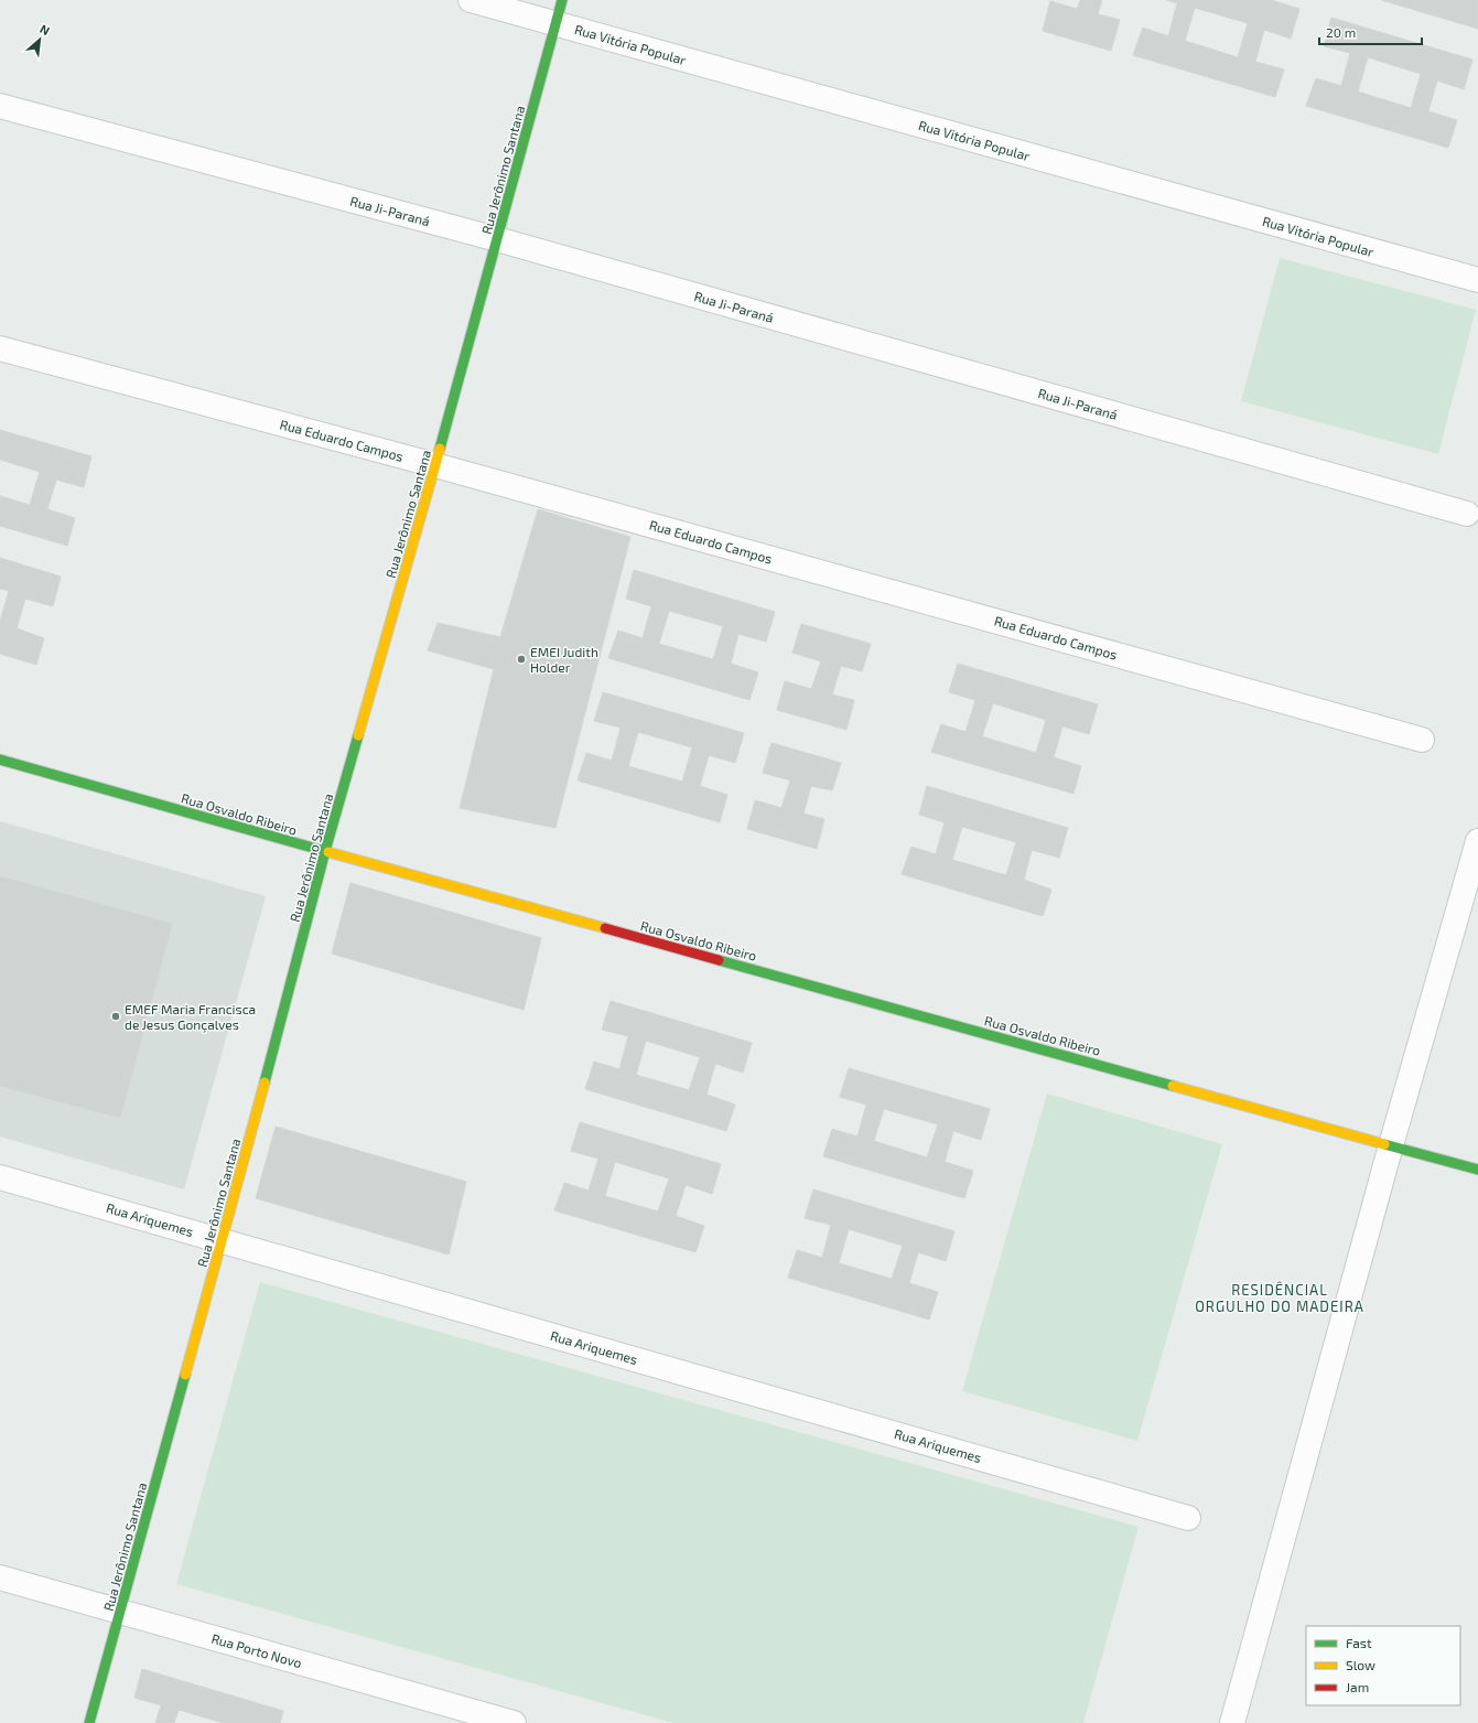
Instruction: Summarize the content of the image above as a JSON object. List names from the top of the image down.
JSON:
{
  "streets": {
    "street": [
      "Rua Vitória Popular",
      "Rua Jerônimo Santana",
      "Rua Ji-Paraná",
      "Rua Eduardo Campos",
      "Rua Osvaldo Ribeiro",
      "Rua Ariquemes",
      "Rua Porto Novo"
    ]
  },
  "crossings": [
    ["Rua Vitória Popular", "Rua Jerônimo Santana"],
    ["Rua Jerônimo Santana", "Rua Ji-Paraná"],
    ["Rua Jerônimo Santana", "Rua Eduardo Campos"],
    ["Rua Jerônimo Santana", "Rua Osvaldo Ribeiro"],
    ["Rua Jerônimo Santana", "Rua Ariquemes"],
    ["Rua Jerônimo Santana", "Rua Porto Novo"]
  ],
  "districts": ["RESIDÊNCIAL ORGULHO DO MADEIRA"],
  "places": ["EMEI Judith Holder", "EMEF Maria Francisca de Jesus Gonçalves"],
  "legend": ["Fast", "Slow", "Jam"],
  "scale_bar": "20 m",
  "north": "top right"
}
